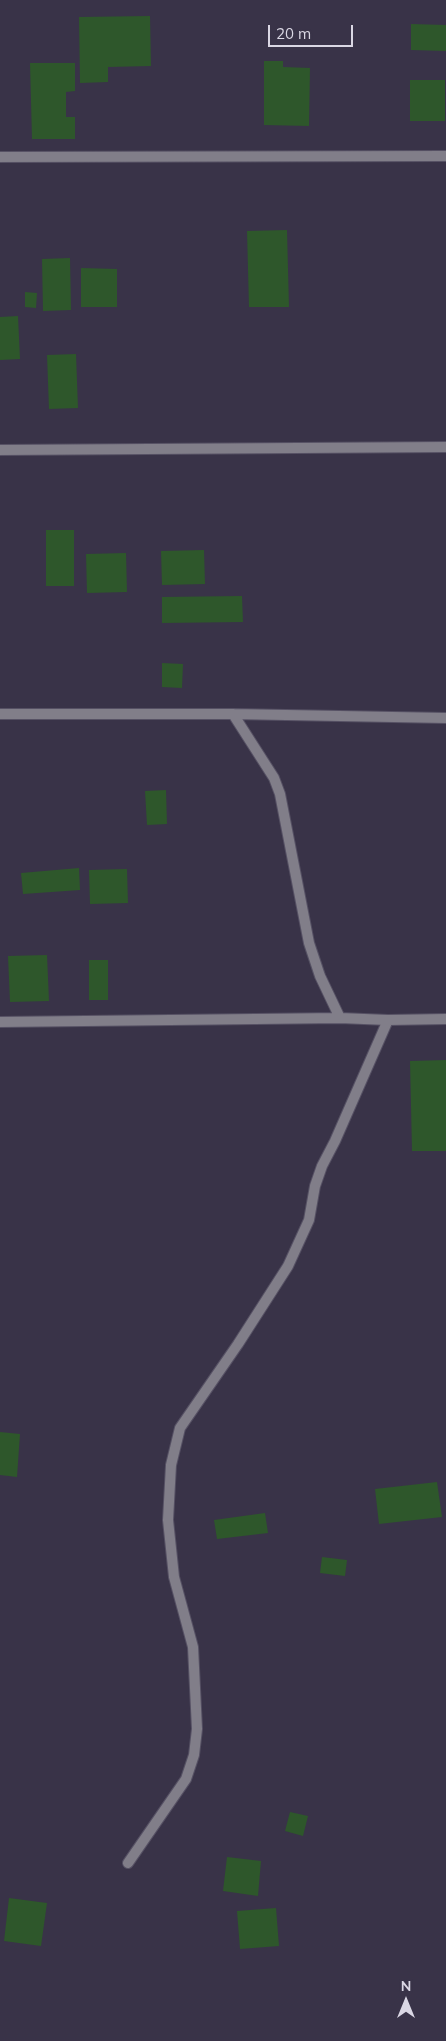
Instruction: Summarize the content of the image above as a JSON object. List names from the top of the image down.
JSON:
{
  "scale_bar": "20 m",
  "north": "top"
}
